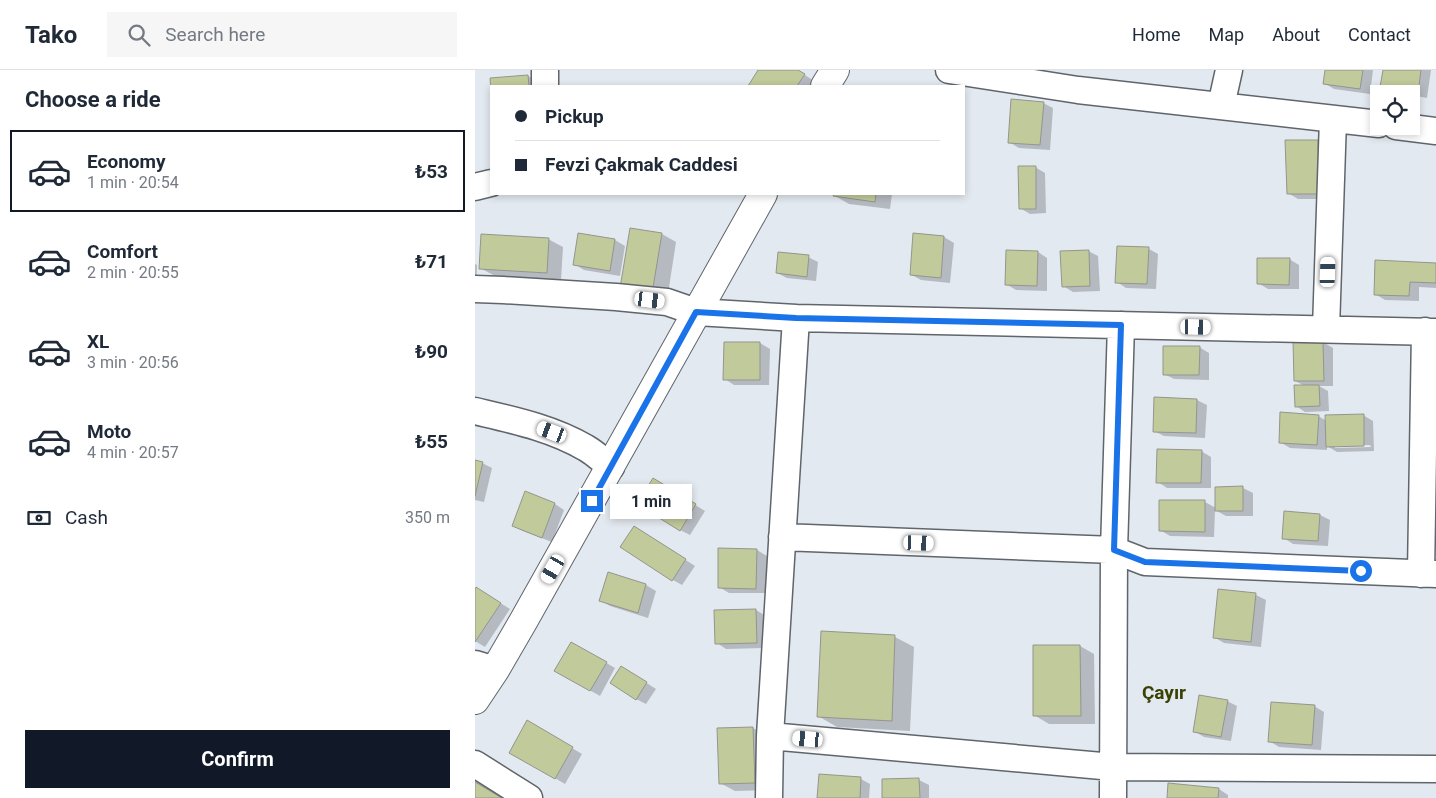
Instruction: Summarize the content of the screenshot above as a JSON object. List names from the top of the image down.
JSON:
{
  "districts": ["Çayır"],
  "page": {
    "header": "Tako",
    "search": "Search here",
    "nav": [
      "Home",
      "Map",
      "About",
      "Contact"
    ],
    "heading": "Choose a ride",
    "banner": ["Pickup", "Fevzi Çakmak Caddesi"],
    "list": [
      {
        "name": "Economy",
        "note": "1 min · 20:54",
        "value": "₺53"
      },
      {
        "name": "Comfort",
        "note": "2 min · 20:55",
        "value": "₺71"
      },
      {
        "name": "XL",
        "note": "3 min · 20:56",
        "value": "₺90"
      },
      {
        "name": "Moto",
        "note": "4 min · 20:57",
        "value": "₺55"
      }
    ],
    "bubble": "1 min",
    "pay": ["Cash", "350 m"],
    "buttons": "Confirm"
  }
}
